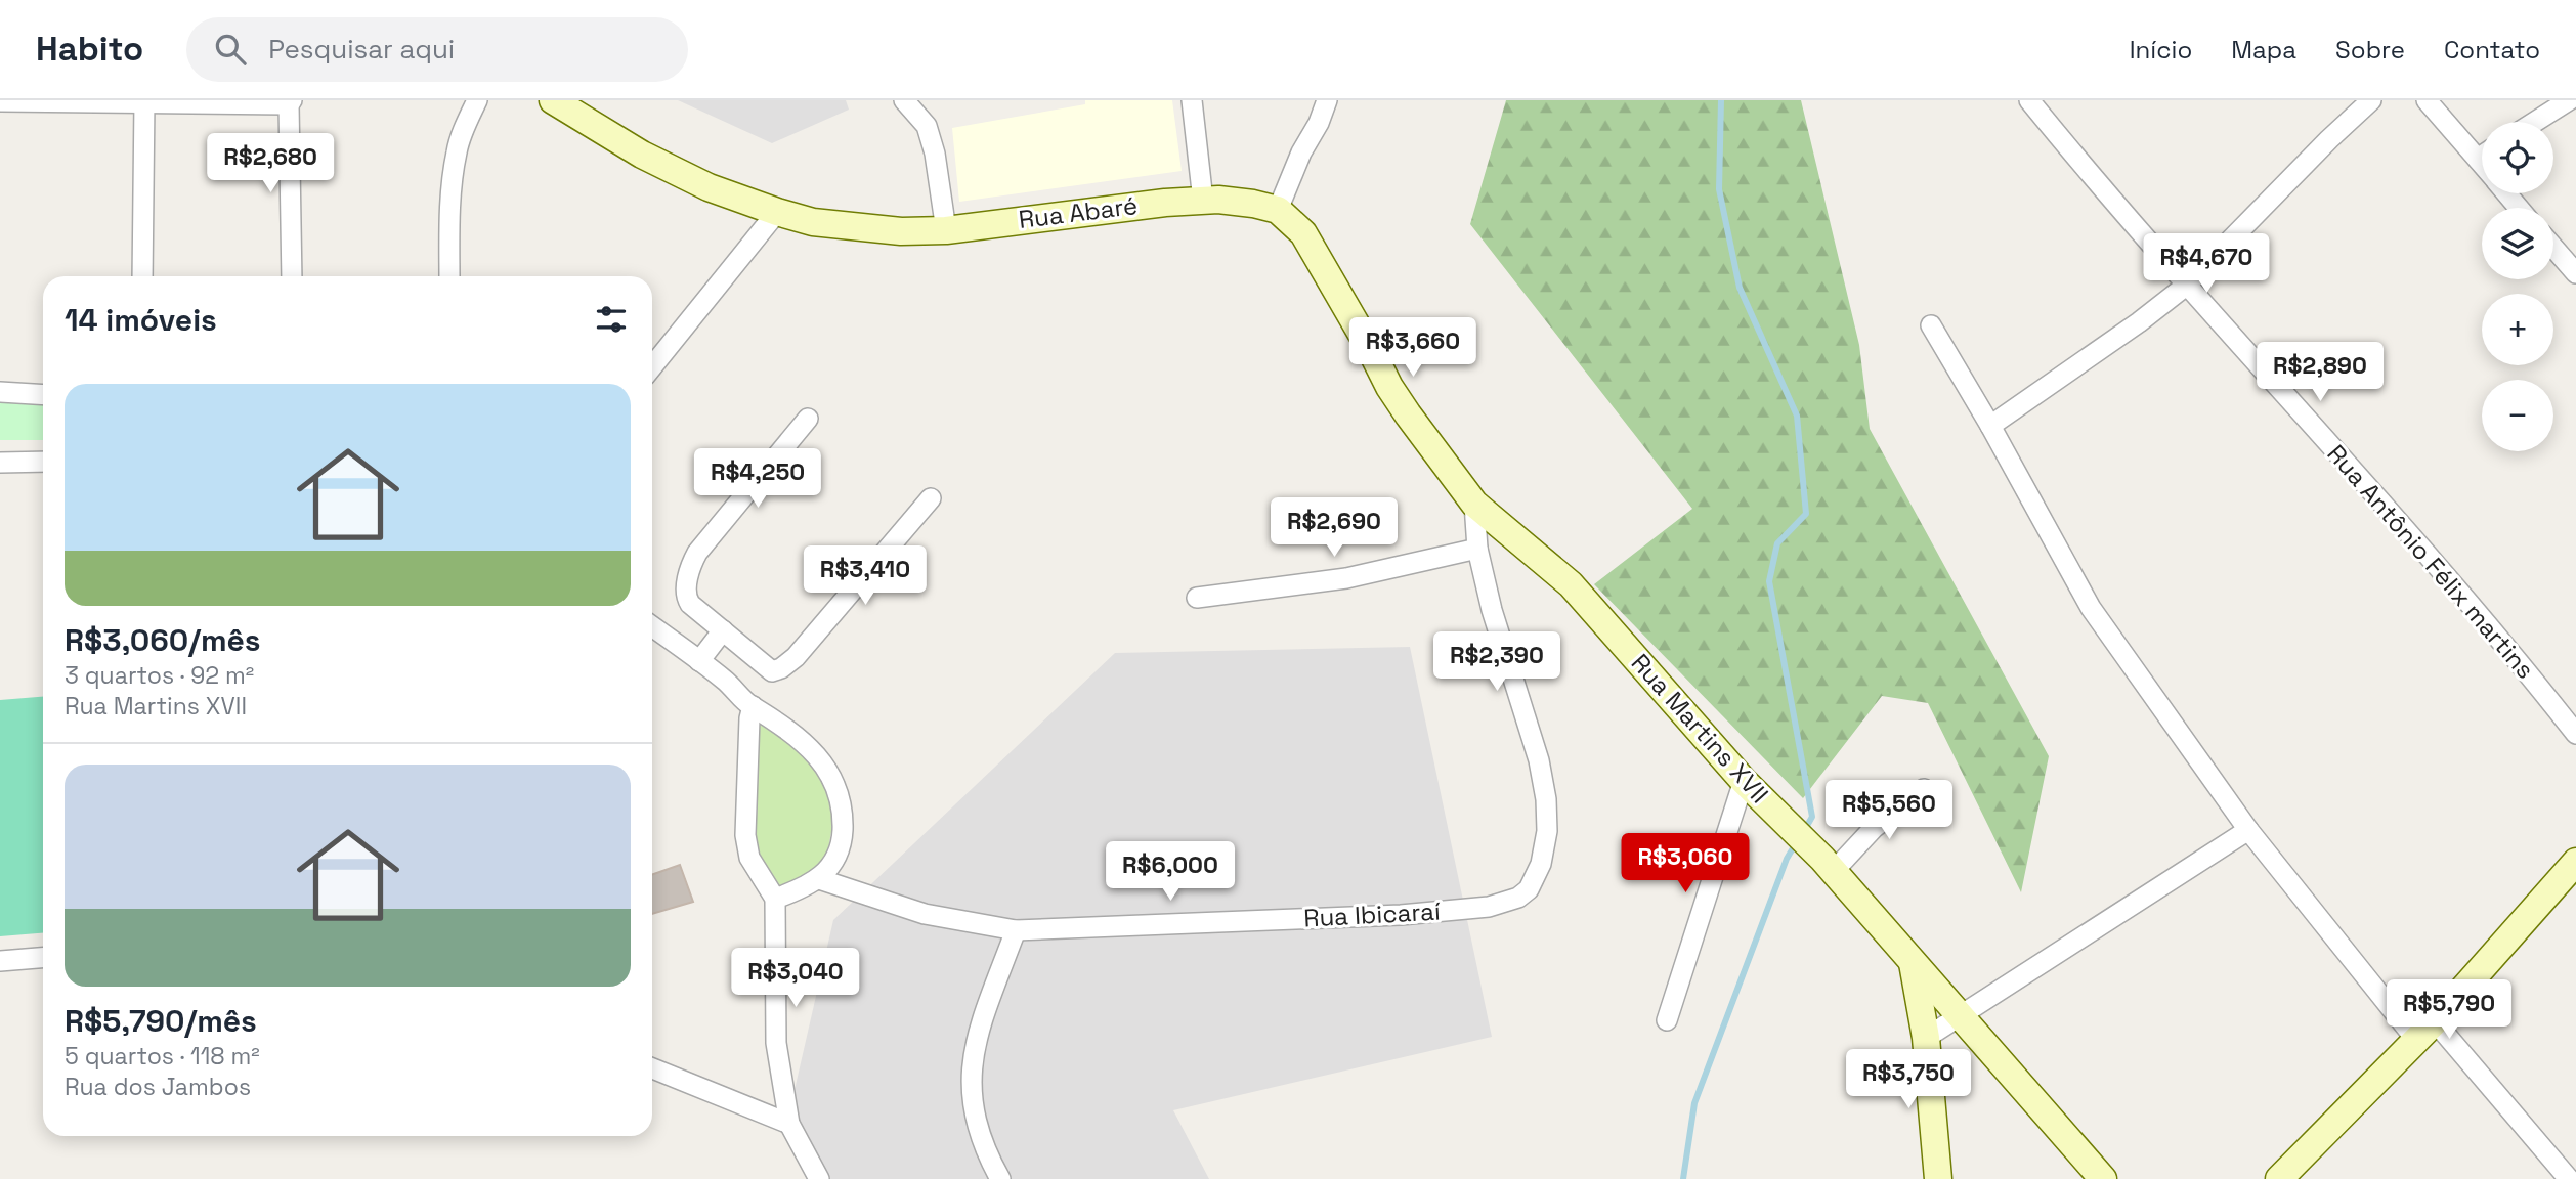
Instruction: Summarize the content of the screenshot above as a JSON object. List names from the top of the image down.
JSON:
{
  "streets": {
    "street": [
      "Rua Abaré",
      "Rua Antônio Félix martins",
      "Rua Martins XVII",
      "Rua Ibicaraí"
    ]
  },
  "crossings": [
    ["Rua Martins XVII", "Rua Ibicaraí"]
  ],
  "page": {
    "header": "Habito",
    "search": "Pesquisar aqui",
    "nav": [
      "Início",
      "Mapa",
      "Sobre",
      "Contato"
    ],
    "map_buttons": ["+", "−"],
    "price": [
      "R$2,680",
      "R$4,670",
      "R$3,660",
      "R$2,890",
      "R$4,250",
      "R$2,690",
      "R$3,410",
      "R$2,390",
      "R$5,560",
      "R$3,060",
      "R$6,000",
      "R$3,040",
      "R$5,790",
      "R$3,750"
    ],
    "heading": "14 imóveis",
    "list": [
      {
        "name": "R$3,060/mês",
        "note": "3 quartos · 92 m² · Rua Martins XVII"
      },
      {
        "name": "R$5,790/mês",
        "note": "5 quartos · 118 m² · Rua dos Jambos"
      }
    ]
  }
}
